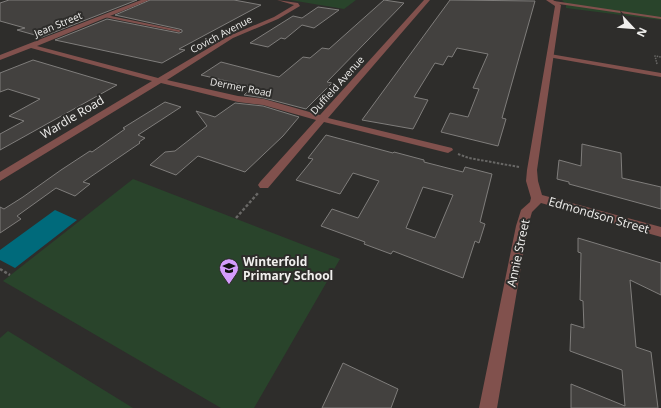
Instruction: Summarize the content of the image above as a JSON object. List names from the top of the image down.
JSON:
{
  "streets": {
    "street": [
      "Jean Street",
      "Covich Avenue",
      "Duffield Avenue",
      "Dermer Road",
      "Wardle Road",
      "Edmondson Street",
      "Annie Street"
    ]
  },
  "crossings": [
    ["Jean Street", "Dermer Road"],
    ["Covich Avenue", "Dermer Road"],
    ["Covich Avenue", "Wardle Road"],
    ["Duffield Avenue", "Dermer Road"],
    ["Dermer Road", "Wardle Road"],
    ["Edmondson Street", "Annie Street"]
  ],
  "places": {
    "school or university": ["Winterfold Primary School"]
  },
  "north": "bottom right"
}
